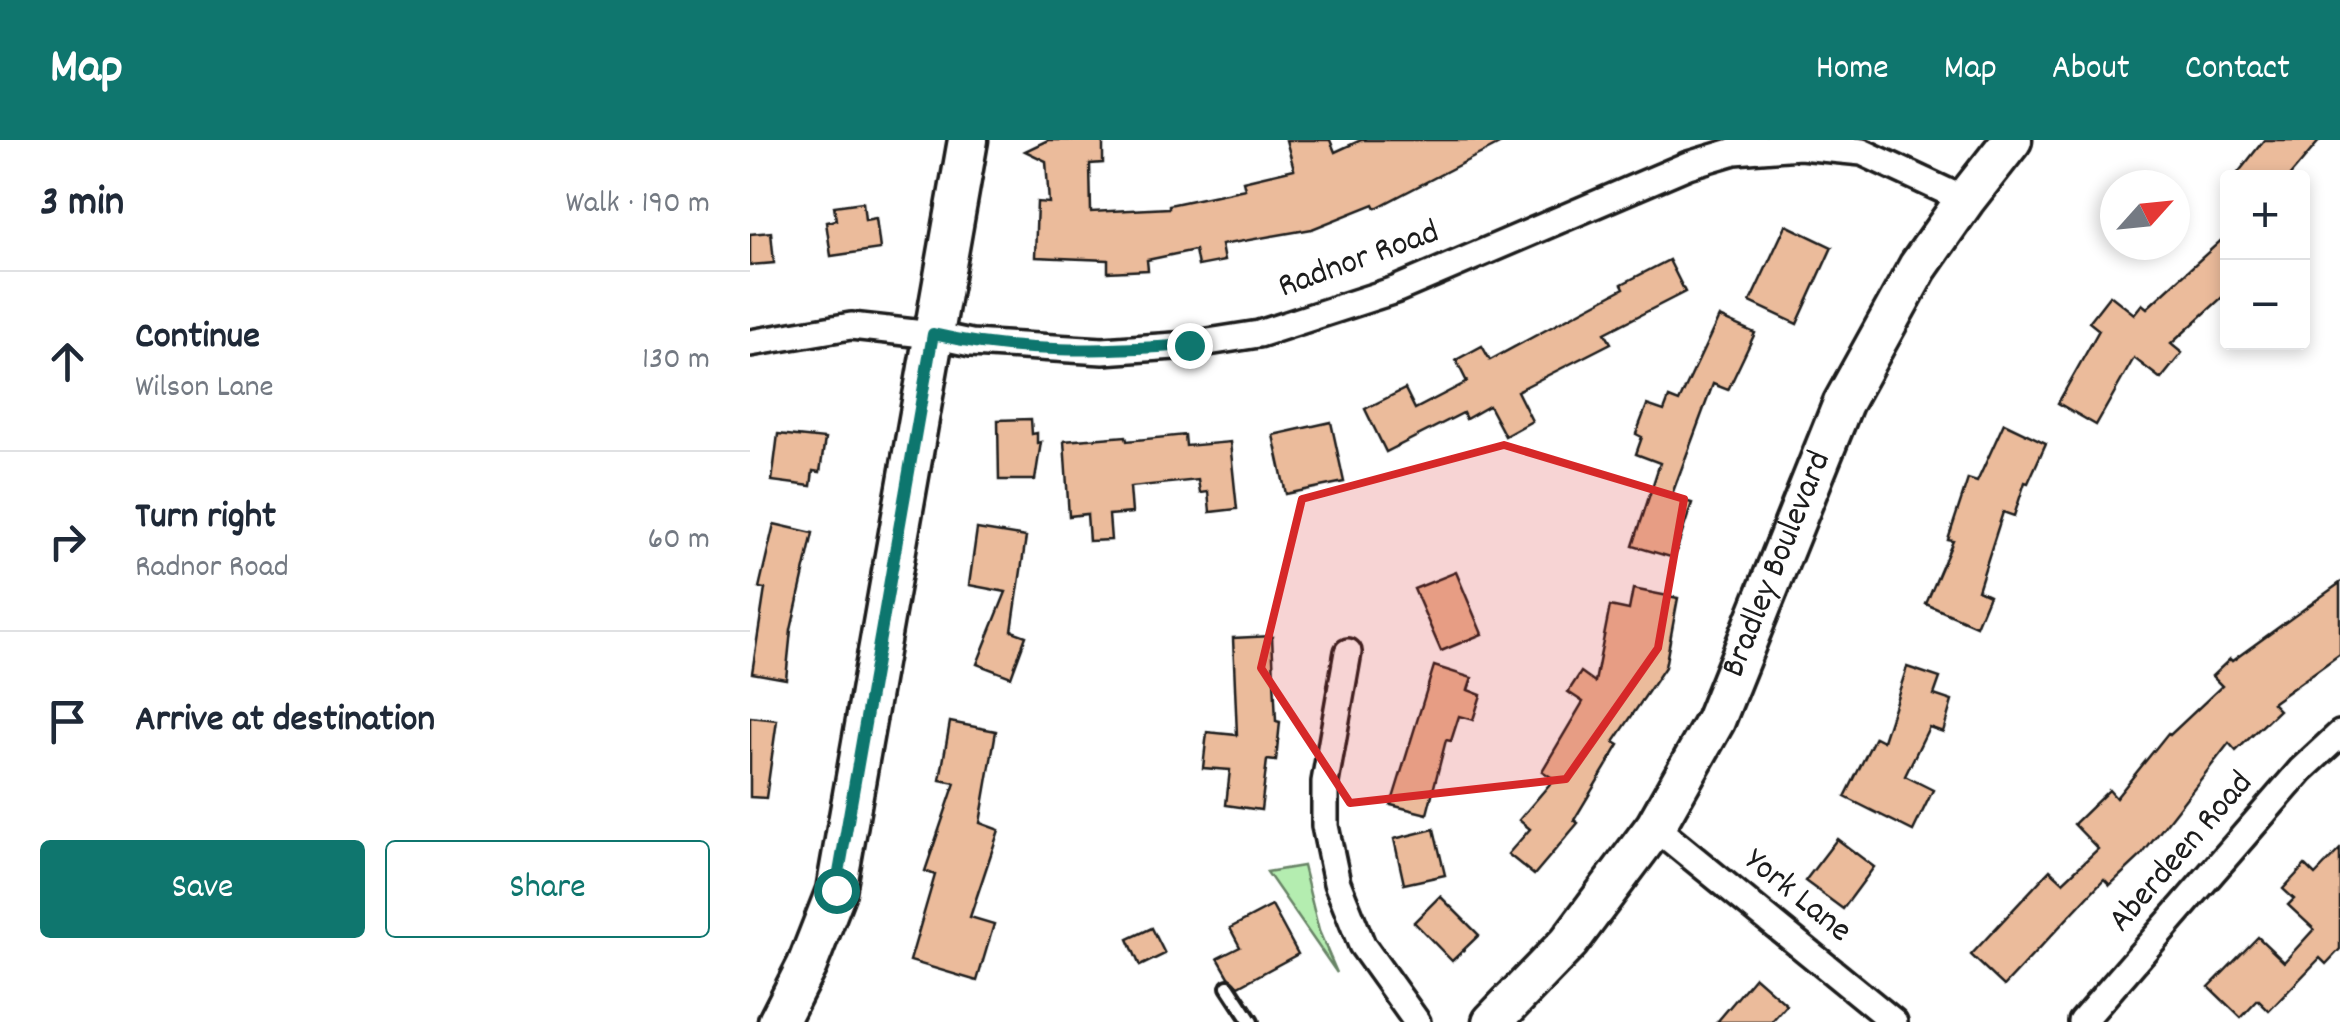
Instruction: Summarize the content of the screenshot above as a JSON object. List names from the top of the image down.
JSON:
{
  "streets": {
    "main road": ["Bradley Boulevard"],
    "street": ["Radnor Road", "Aberdeen Road", "York Lane"]
  },
  "crossings": [
    ["Radnor Road", "Bradley Boulevard"],
    ["Bradley Boulevard", "York Lane"]
  ],
  "north": "top right",
  "page": {
    "header": "Map",
    "nav": [
      "Home",
      "Map",
      "About",
      "Contact"
    ],
    "heading": ["3 min", "Walk · 190 m"],
    "map_buttons": ["+", "−"],
    "list": [
      ["Continue", "Wilson Lane", "130 m"],
      ["Turn right", "Radnor Road", "60 m"],
      "Arrive at destination"
    ],
    "buttons": ["Save", "Share"]
  }
}
